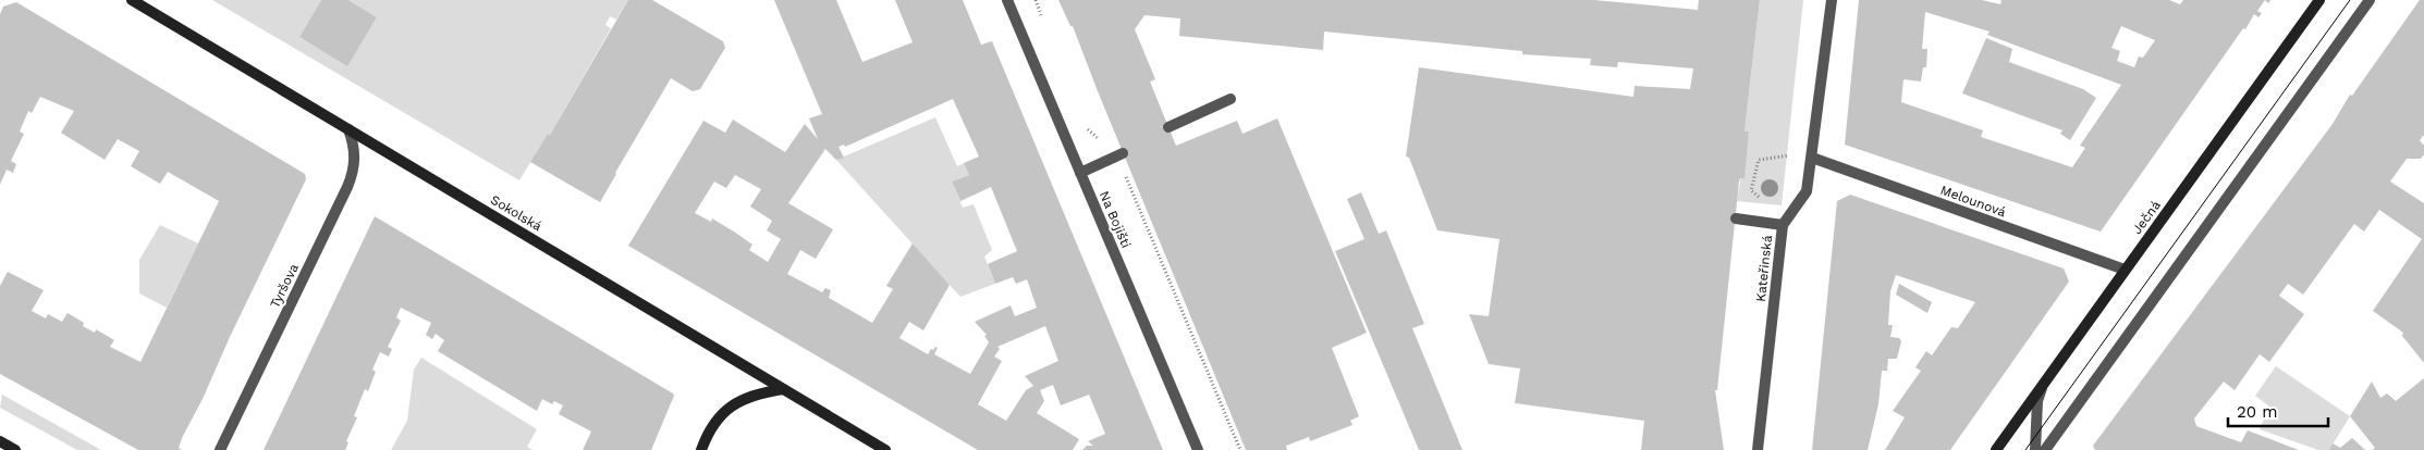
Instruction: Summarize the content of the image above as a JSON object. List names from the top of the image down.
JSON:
{
  "streets": {
    "main road": ["Sokolská", "Ječná"],
    "street": [
      "Melounová",
      "Na Bojišti",
      "Kateřinská",
      "Tyršova"
    ]
  },
  "crossings": [
    ["Melounová", "Ječná"],
    ["Melounová", "Kateřinská"],
    ["Sokolská", "Tyršova"]
  ],
  "scale_bar": "20 m"
}
